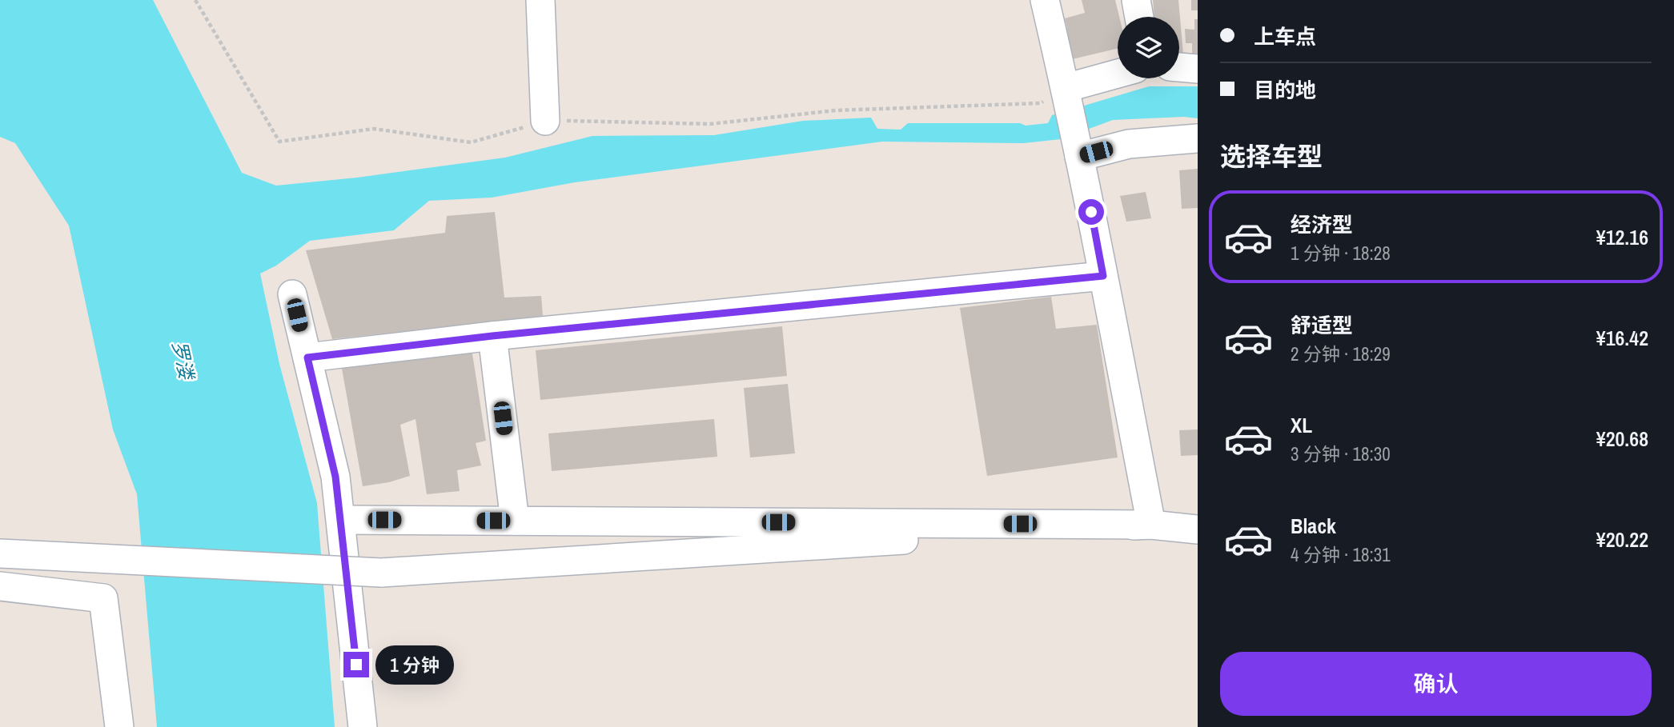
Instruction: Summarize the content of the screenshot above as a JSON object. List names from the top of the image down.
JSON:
{
  "water": ["罗溇"],
  "page": {
    "banner": ["上车点", "目的地"],
    "heading": "选择车型",
    "list": [
      {
        "name": "经济型",
        "note": "1 分钟 · 18:28",
        "value": "¥12.16"
      },
      {
        "name": "舒适型",
        "note": "2 分钟 · 18:29",
        "value": "¥16.42"
      },
      {
        "name": "XL",
        "note": "3 分钟 · 18:30",
        "value": "¥20.68"
      },
      {
        "name": "Black",
        "note": "4 分钟 · 18:31",
        "value": "¥20.22"
      }
    ],
    "buttons": "确认",
    "bubble": "1 分钟"
  }
}
